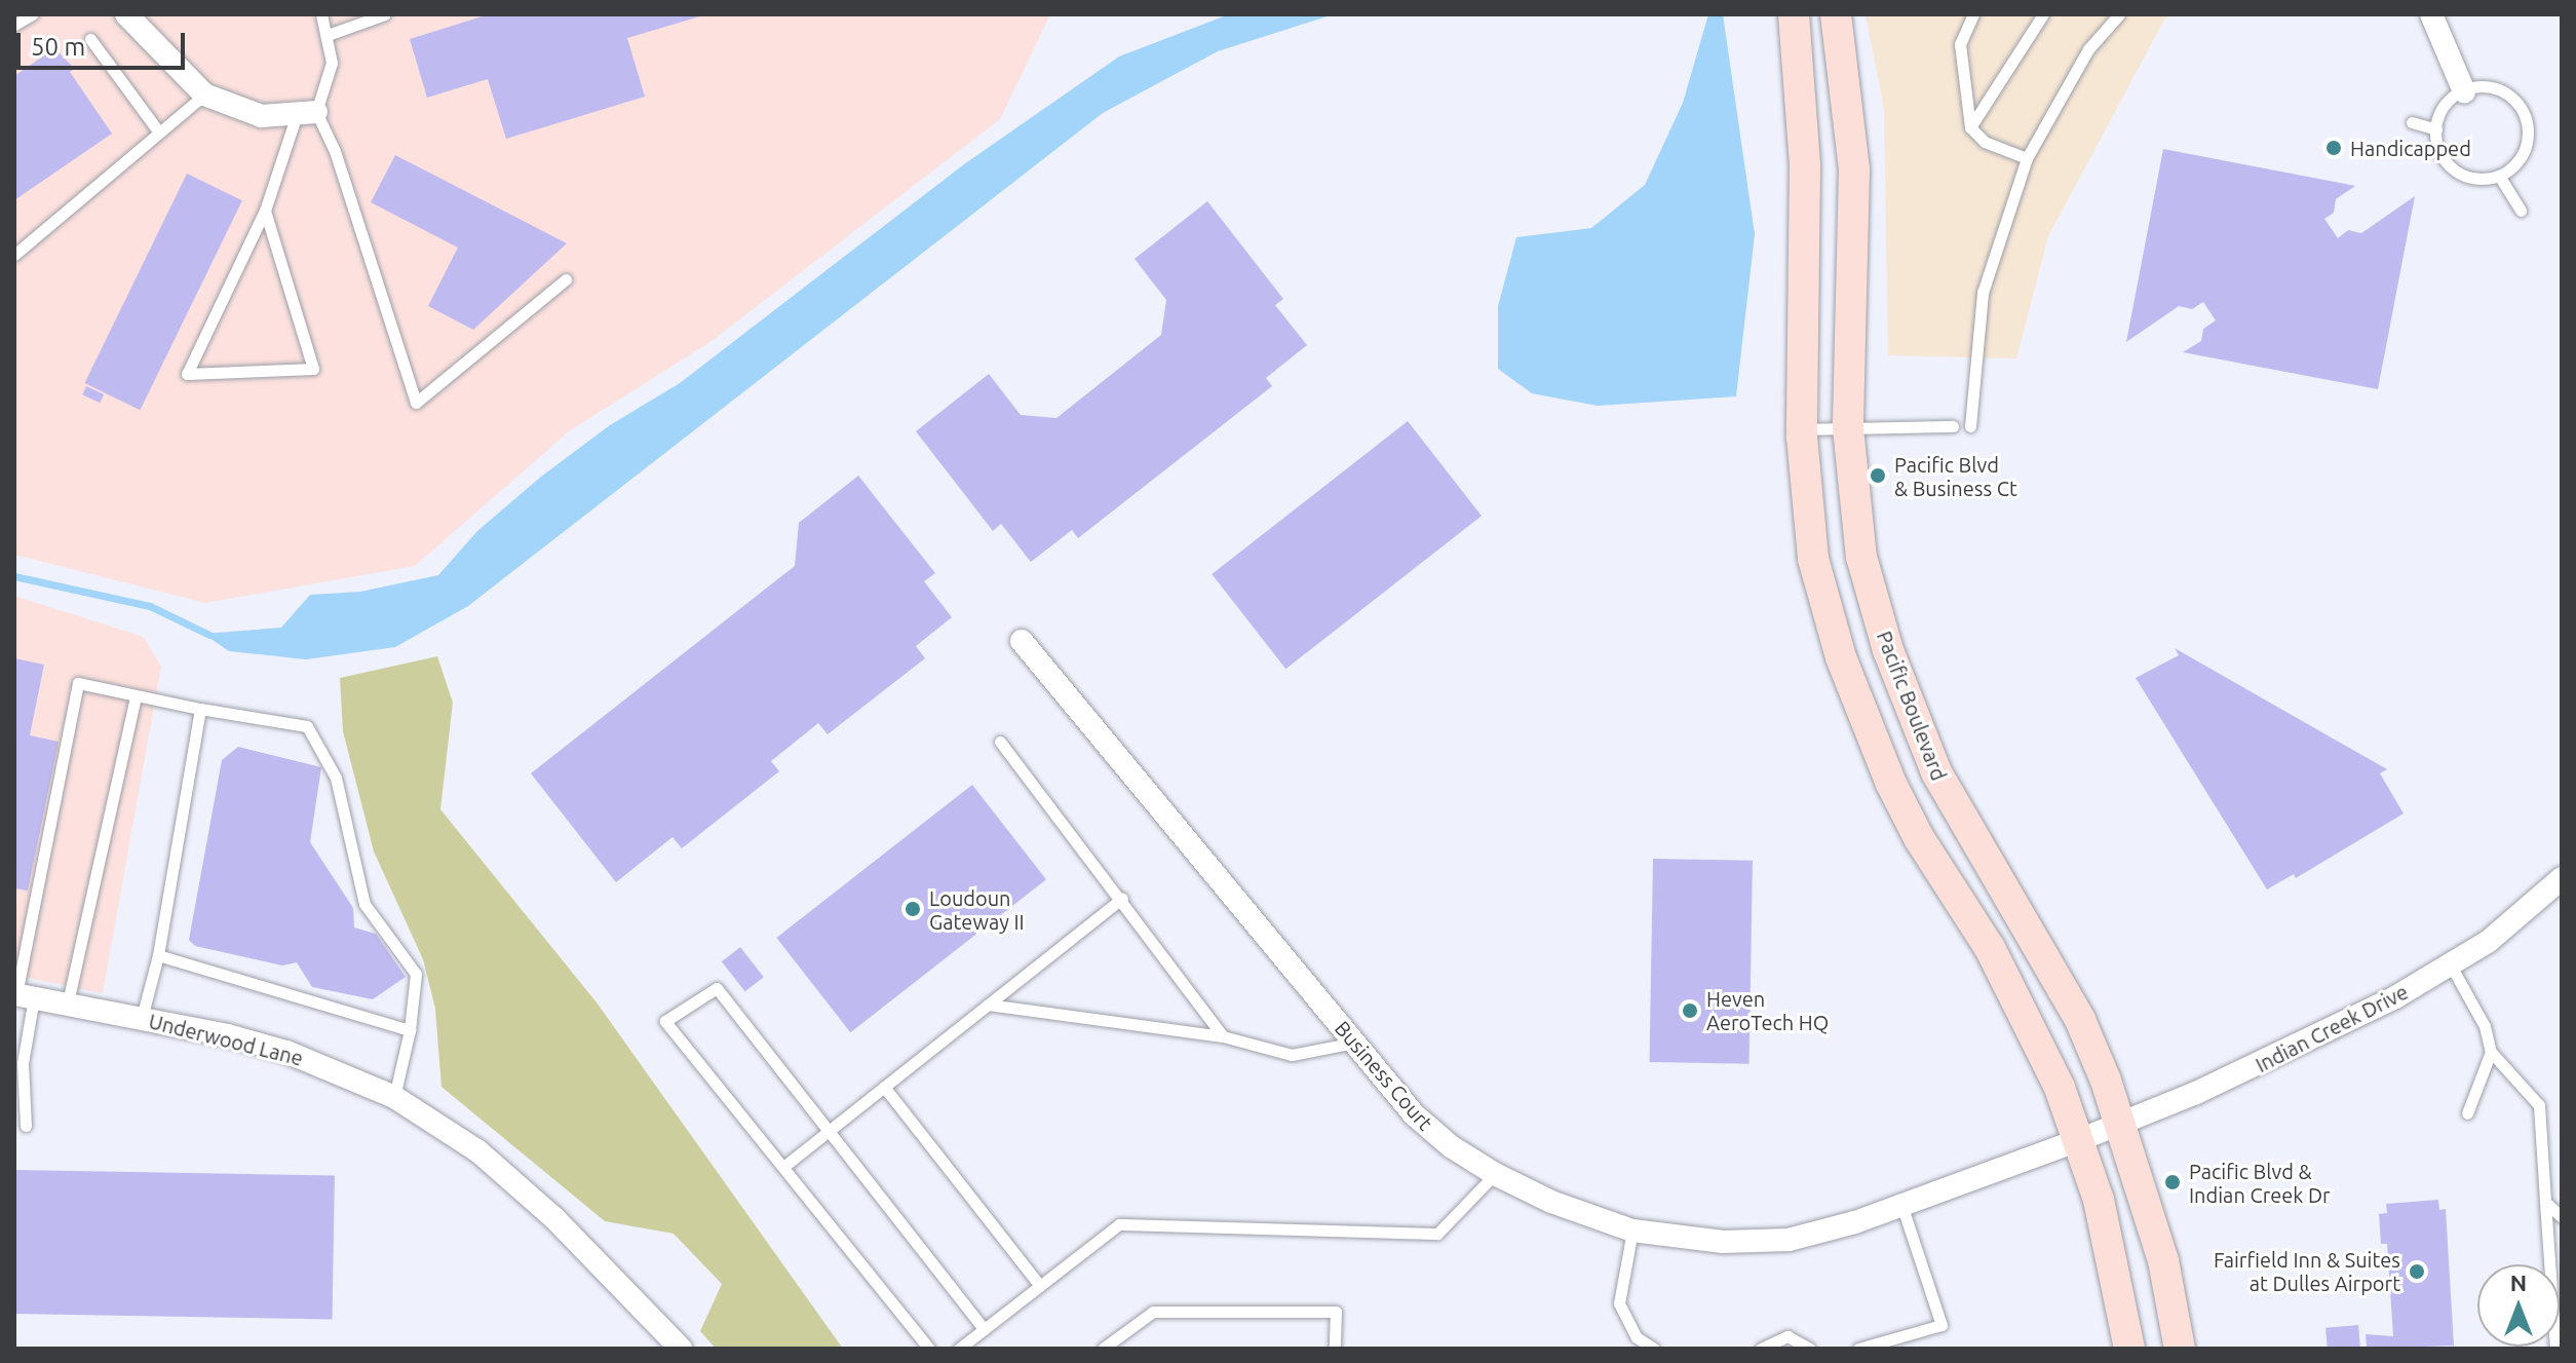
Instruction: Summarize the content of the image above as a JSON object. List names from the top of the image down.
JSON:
{
  "streets": {
    "main road": ["Pacific Boulevard"],
    "street": ["Indian Creek Drive", "Underwood Lane", "Business Court"]
  },
  "crossings": [
    ["Pacific Boulevard", "Indian Creek Drive"],
    ["Indian Creek Drive", "Business Court"]
  ],
  "places": [
    "Handicapped",
    "Pacific Blvd & Business Ct",
    "Loudoun Gateway II",
    "Heven AeroTech HQ",
    "Pacific Blvd & Indian Creek Dr",
    "Fairfield Inn & Suites at Dulles Airport"
  ],
  "scale_bar": "50 m",
  "north": "top"
}
